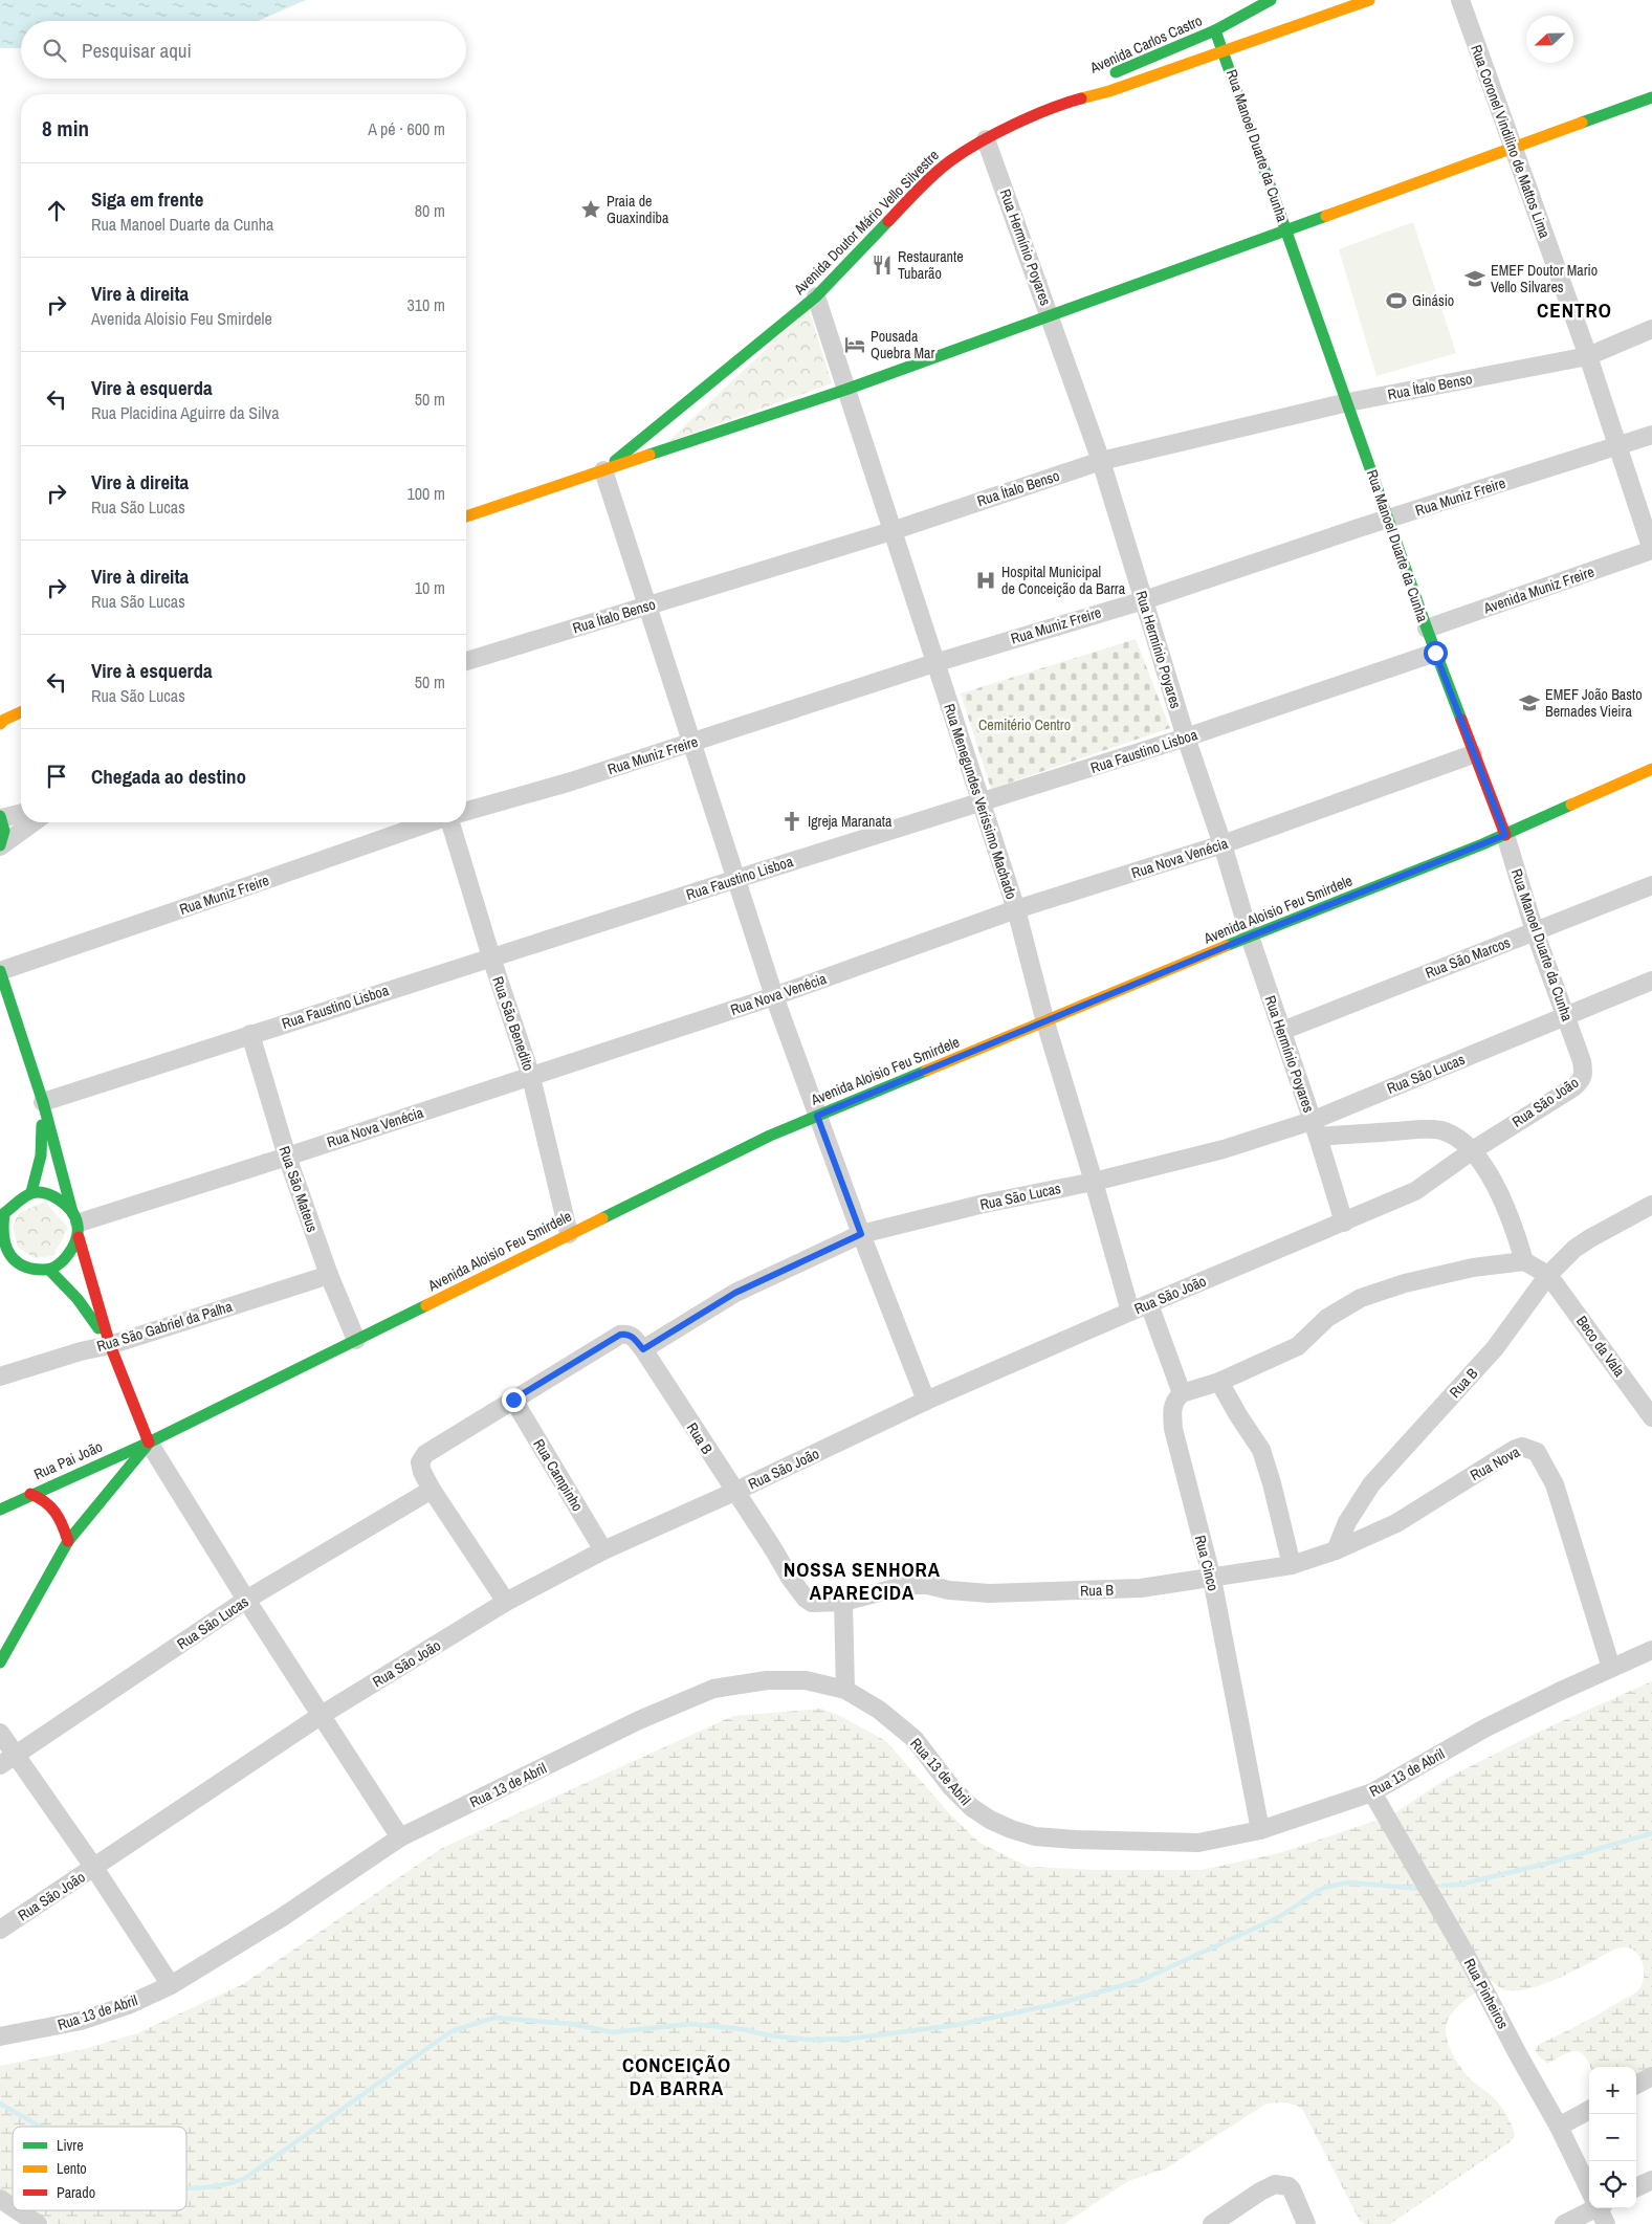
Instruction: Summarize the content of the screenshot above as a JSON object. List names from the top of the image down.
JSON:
{
  "streets": {
    "street": [
      "Avenida Carlos Castro",
      "Rua Coronel Vindilino de Mattos Lima",
      "Rua Manoel Duarte da Cunha",
      "Avenida Doutor Mário Vello Silvestre",
      "Rua Hermínio Poyares",
      "Rua Ítalo Benso",
      "Rua Muniz Freire",
      "Avenida Muniz Freire",
      "Rua Faustino Lisboa",
      "Rua Menegundes Veríssimo Machado",
      "Rua Nova Venécia",
      "Avenida Aloisio Feu Smirdele",
      "Rua São Marcos",
      "Rua São Benedito",
      "Rua São Lucas",
      "Rua São João",
      "Rua São Mateus",
      "Rua São Gabriel da Palha",
      "Beco da Vala",
      "Rua B",
      "Rua Pai João",
      "Rua Nova",
      "Rua Campinho",
      "Rua Cinco",
      "Rua 13 de Abril",
      "Rua Pinheiros"
    ]
  },
  "crossings": [
    ["Avenida Carlos Castro", "Rua Manoel Duarte da Cunha"],
    ["Avenida Carlos Castro", "Avenida Doutor Mário Vello Silvestre"],
    ["Rua Coronel Vindilino de Mattos Lima", "Rua Ítalo Benso"],
    ["Rua Coronel Vindilino de Mattos Lima", "Rua Muniz Freire"],
    ["Rua Coronel Vindilino de Mattos Lima", "Avenida Muniz Freire"],
    ["Rua Manoel Duarte da Cunha", "Avenida Doutor Mário Vello Silvestre"],
    ["Rua Manoel Duarte da Cunha", "Rua Ítalo Benso"],
    ["Rua Manoel Duarte da Cunha", "Rua Muniz Freire"],
    ["Rua Manoel Duarte da Cunha", "Avenida Muniz Freire"],
    ["Rua Manoel Duarte da Cunha", "Rua Faustino Lisboa"],
    ["Rua Manoel Duarte da Cunha", "Rua Nova Venécia"],
    ["Rua Manoel Duarte da Cunha", "Avenida Aloisio Feu Smirdele"],
    ["Rua Manoel Duarte da Cunha", "Rua São Marcos"],
    ["Rua Manoel Duarte da Cunha", "Rua São Lucas"],
    ["Rua Manoel Duarte da Cunha", "Rua São João"],
    ["Avenida Doutor Mário Vello Silvestre", "Rua Hermínio Poyares"],
    ["Avenida Doutor Mário Vello Silvestre", "Rua Menegundes Veríssimo Machado"],
    ["Rua Hermínio Poyares", "Rua Ítalo Benso"],
    ["Rua Hermínio Poyares", "Rua Muniz Freire"],
    ["Rua Hermínio Poyares", "Rua Faustino Lisboa"],
    ["Rua Hermínio Poyares", "Rua Nova Venécia"],
    ["Rua Hermínio Poyares", "Avenida Aloisio Feu Smirdele"],
    ["Rua Hermínio Poyares", "Rua São Marcos"],
    ["Rua Hermínio Poyares", "Rua São Lucas"],
    ["Rua Hermínio Poyares", "Rua São João"],
    ["Rua Ítalo Benso", "Rua Menegundes Veríssimo Machado"],
    ["Rua Muniz Freire", "Rua Menegundes Veríssimo Machado"],
    ["Rua Faustino Lisboa", "Rua Menegundes Veríssimo Machado"],
    ["Rua Faustino Lisboa", "Rua São Benedito"],
    ["Rua Faustino Lisboa", "Rua São Mateus"],
    ["Rua Menegundes Veríssimo Machado", "Rua Nova Venécia"],
    ["Rua Menegundes Veríssimo Machado", "Avenida Aloisio Feu Smirdele"],
    ["Rua Menegundes Veríssimo Machado", "Rua São Lucas"],
    ["Rua Menegundes Veríssimo Machado", "Rua São João"],
    ["Rua Nova Venécia", "Rua São Benedito"],
    ["Rua Nova Venécia", "Rua São Mateus"],
    ["Avenida Aloisio Feu Smirdele", "Rua São Benedito"],
    ["Avenida Aloisio Feu Smirdele", "Rua São Mateus"],
    ["Avenida Aloisio Feu Smirdele", "Rua Pai João"],
    ["Rua São Lucas", "Rua B"],
    ["Rua São João", "Rua B"],
    ["Rua São João", "Rua Campinho"],
    ["Rua São Mateus", "Rua São Gabriel da Palha"],
    ["Beco da Vala", "Rua B"],
    ["Rua B", "Rua Nova"],
    ["Rua B", "Rua Cinco"],
    ["Rua Nova", "Rua 13 de Abril"],
    ["Rua Cinco", "Rua 13 de Abril"],
    ["Rua 13 de Abril", "Rua Pinheiros"]
  ],
  "districts": ["CENTRO", "NOSSA SENHORA APARECIDA", "CONCEIÇÃO DA BARRA"],
  "parks": ["Cemitério Centro"],
  "places": {
    "place": ["Praia de Guaxindiba"],
    "restaurant": ["Restaurante Tubarão"],
    "school or university": ["EMEF Doutor Mario Vello Silvares", "EMEF João Basto Bernades Vieira"],
    "sports": ["Ginásio"],
    "hotel": ["Pousada Quebra Mar"],
    "hospital": ["Hospital Municipal de Conceição da Barra"],
    "church": ["Igreja Maranata"]
  },
  "legend": ["Livre", "Lento", "Parado"],
  "north": "left",
  "page": {
    "search": "Pesquisar aqui",
    "heading": ["8 min", "A pé · 600 m"],
    "list": [
      ["Siga em frente", "Rua Manoel Duarte da Cunha", "80 m"],
      ["Vire à direita", "Avenida Aloisio Feu Smirdele", "310 m"],
      ["Vire à esquerda", "Rua Placidina Aguirre da Silva", "50 m"],
      ["Vire à direita", "Rua São Lucas", "100 m"],
      ["Vire à direita", "Rua São Lucas", "10 m"],
      ["Vire à esquerda", "Rua São Lucas", "50 m"],
      "Chegada ao destino"
    ],
    "map_buttons": ["+", "−"]
  }
}
